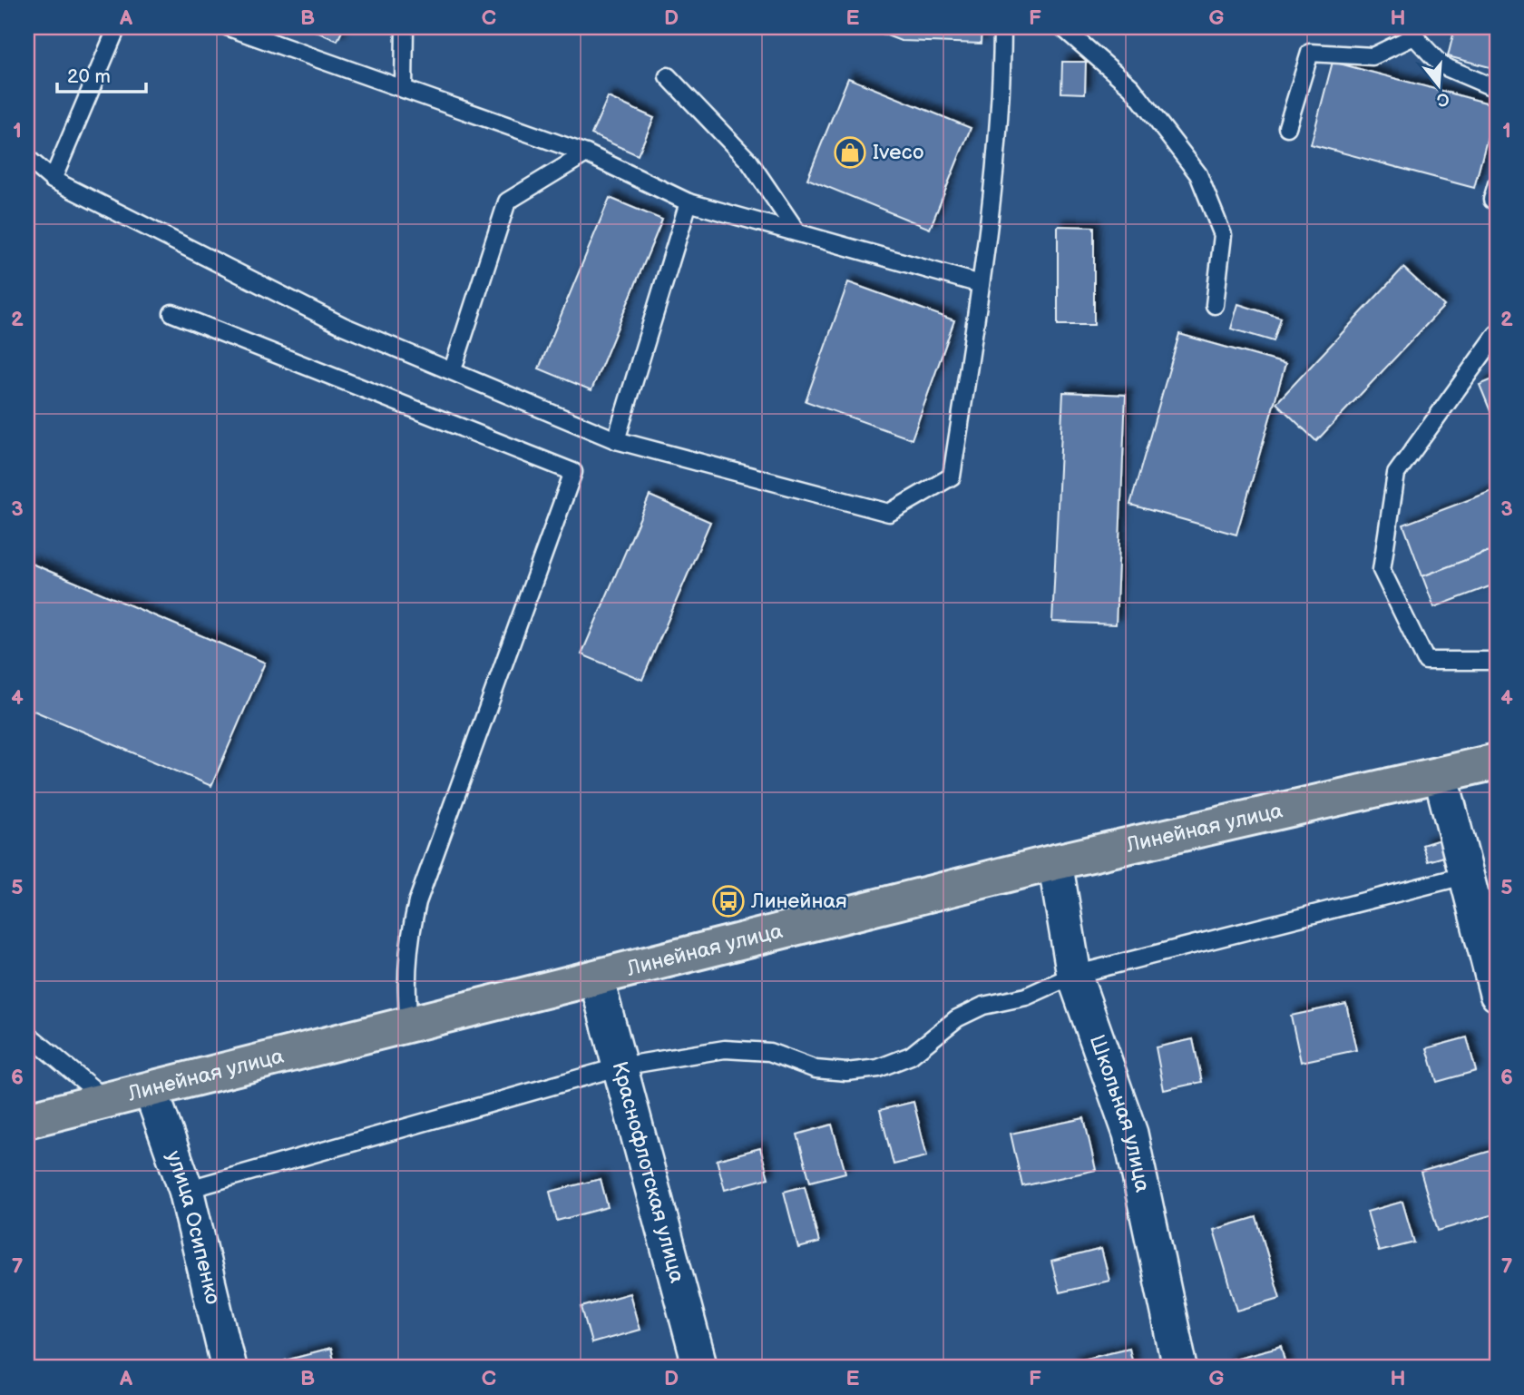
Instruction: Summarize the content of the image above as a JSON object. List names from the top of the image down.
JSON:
{
  "streets": {
    "main road": ["Линейная улица"],
    "street": ["Школьная улица", "Краснофлотская улица", "улица Осипенко"]
  },
  "crossings": [
    ["Линейная улица", "Школьная улица"],
    ["Линейная улица", "Краснофлотская улица"],
    ["Линейная улица", "улица Осипенко"]
  ],
  "places": {
    "shop": ["Iveco"],
    "bus stop": ["Линейная"]
  },
  "scale_bar": "20 m",
  "north": "bottom",
  "grid": {
    "columns": [
      "A",
      "B",
      "C",
      "D",
      "E",
      "F",
      "G",
      "H"
    ],
    "rows": [
      "1",
      "2",
      "3",
      "4",
      "5",
      "6",
      "7"
    ]
  }
}
